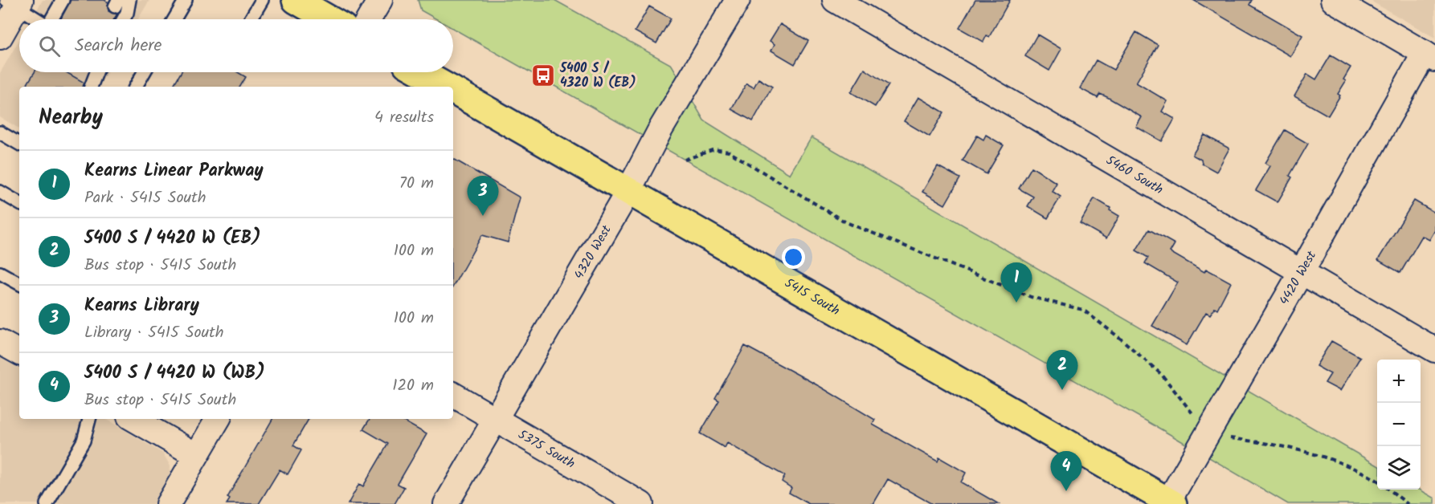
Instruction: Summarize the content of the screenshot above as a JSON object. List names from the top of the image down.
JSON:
{
  "streets": {
    "main road": ["5415 South"],
    "street": [
      "5460 South",
      "4320 West",
      "4420 West",
      "5375 South"
    ]
  },
  "crossings": [
    ["5460 South", "4420 West"],
    ["4320 West", "5415 South"],
    ["4320 West", "5375 South"],
    ["4420 West", "5415 South"]
  ],
  "places": {
    "bus stop": ["5400 S / 4320 W (EB)"]
  },
  "page": {
    "search": "Search here",
    "heading": ["Nearby", "4 results"],
    "list": [
      {
        "mark": "1",
        "name": "Kearns Linear Parkway",
        "note": "Park · 5415 South",
        "value": "70 m"
      },
      {
        "mark": "2",
        "name": "5400 S / 4420 W (EB)",
        "note": "Bus stop · 5415 South",
        "value": "100 m"
      },
      {
        "mark": "3",
        "name": "Kearns Library",
        "note": "Library · 5415 South",
        "value": "100 m"
      },
      {
        "mark": "4",
        "name": "5400 S / 4420 W (WB)",
        "note": "Bus stop · 5415 South",
        "value": "120 m"
      }
    ],
    "pins": [
      "3",
      "1",
      "2",
      "4"
    ],
    "map_buttons": ["+", "−"]
  }
}
